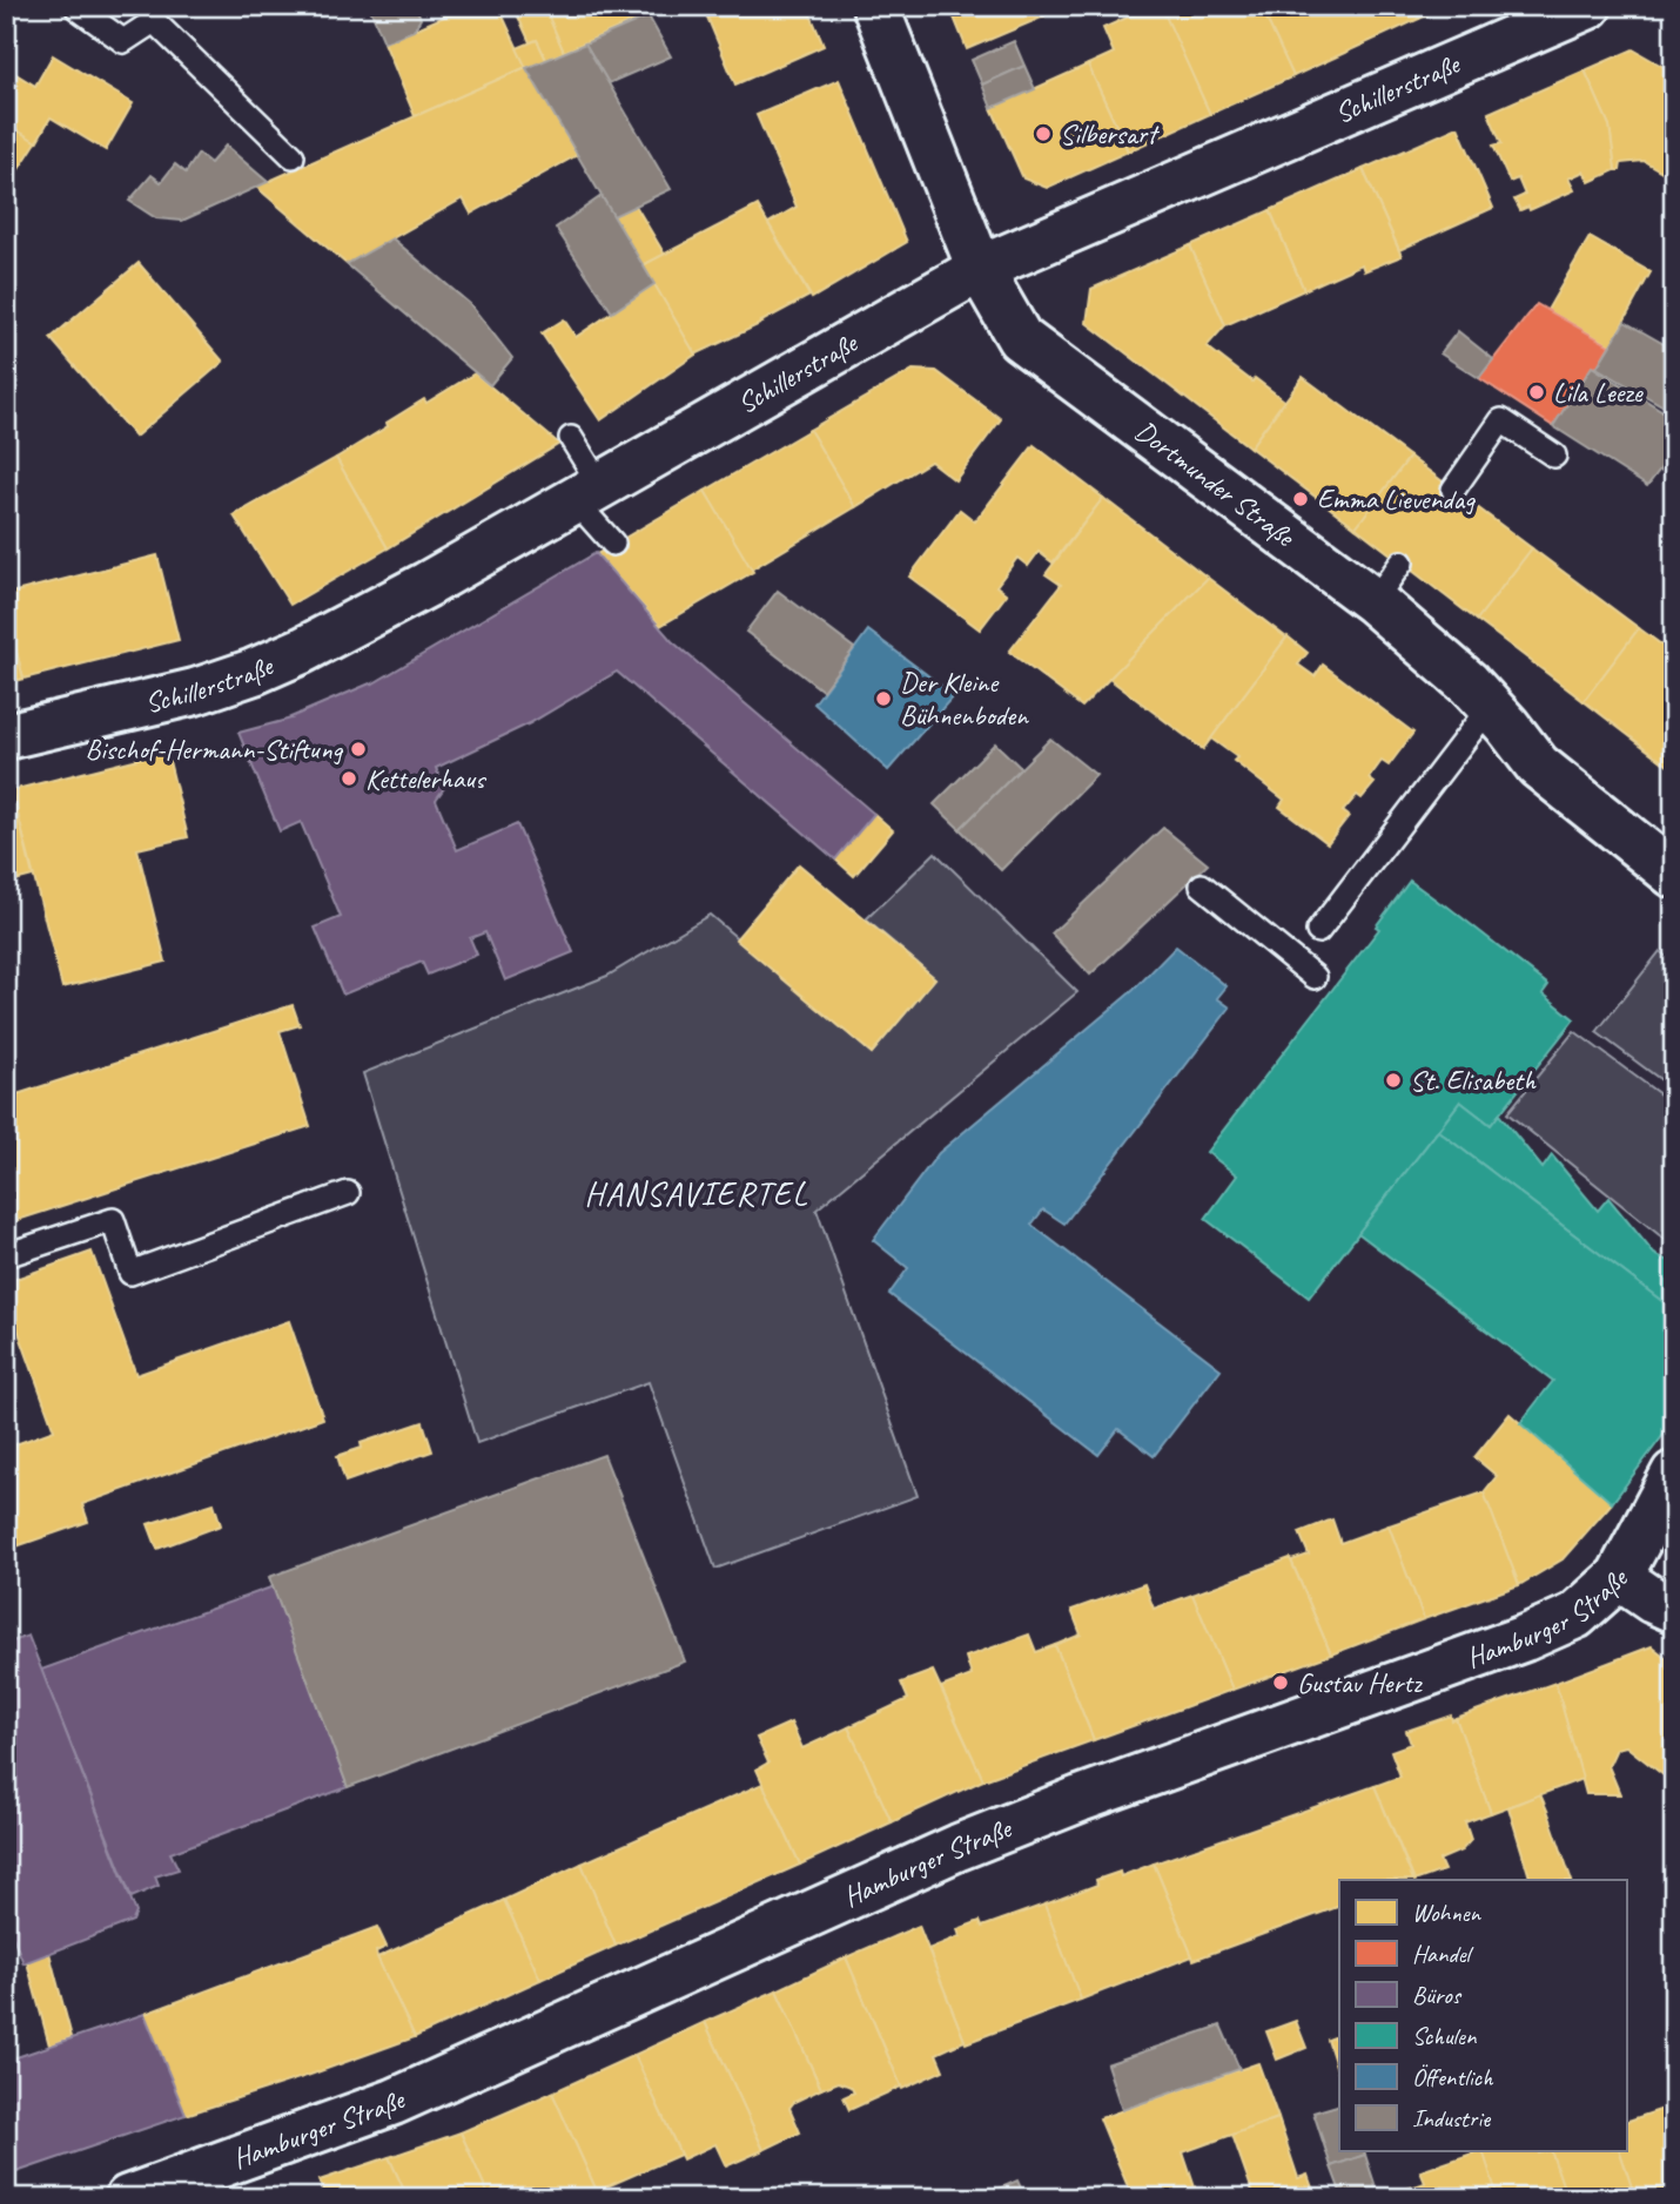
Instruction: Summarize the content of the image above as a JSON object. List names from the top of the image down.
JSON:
{
  "streets": {
    "street": ["Schillerstraße", "Dortmunder Straße", "Hamburger Straße"]
  },
  "crossings": [
    ["Schillerstraße", "Dortmunder Straße"]
  ],
  "districts": ["HANSAVIERTEL"],
  "places": [
    "Silbersart",
    "Lila Leeze",
    "Emma Lievendag",
    "Der Kleine Bühnenboden",
    "Bischof-Hermann-Stiftung",
    "Kettelerhaus",
    "St. Elisabeth",
    "Gustav Hertz"
  ],
  "legend": [
    "Wohnen",
    "Handel",
    "Büros",
    "Schulen",
    "Öffentlich",
    "Industrie"
  ]
}
